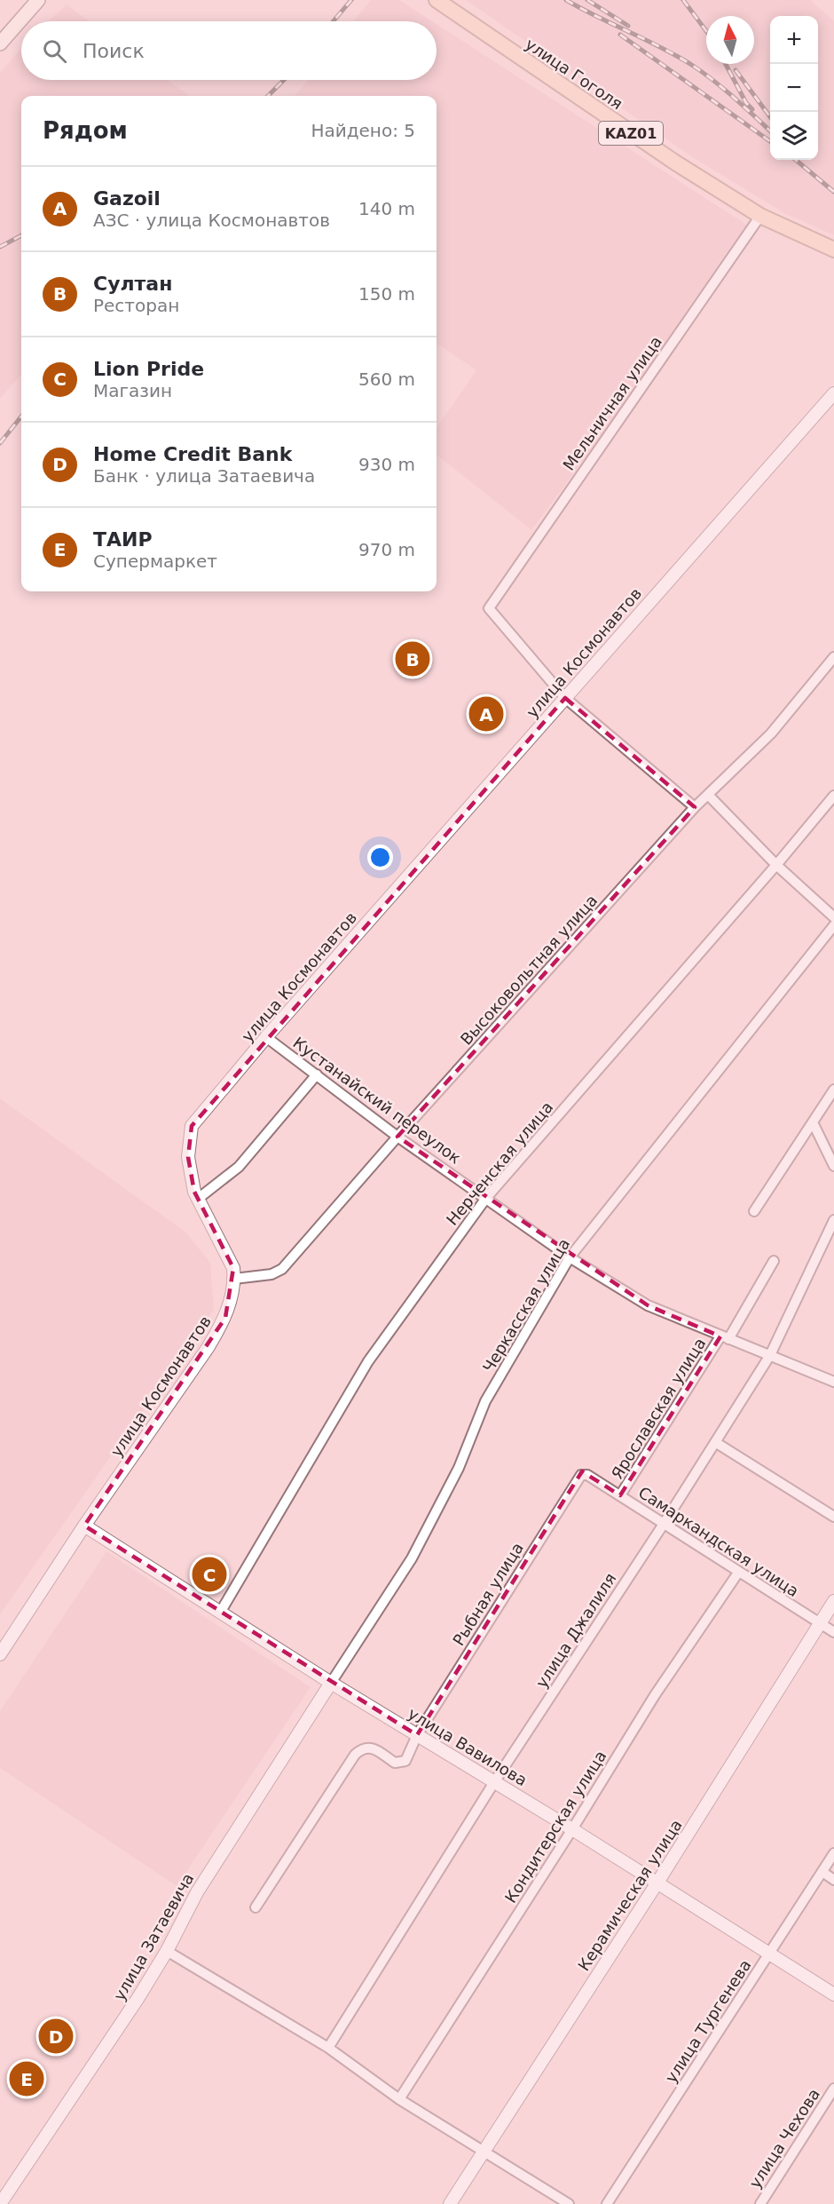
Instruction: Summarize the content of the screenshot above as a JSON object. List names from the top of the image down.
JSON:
{
  "streets": {
    "highway": ["улица Гоголя", "KАZ01"],
    "street": [
      "Мельничная улица",
      "улица Космонавтов",
      "Высоковольтная улица",
      "Кустанайский переулок",
      "Нерченская улица",
      "Черкасская улица",
      "Ярославская улица",
      "Самаркандская улица",
      "Рыбная улица",
      "улица Джалиля",
      "улица Вавилова",
      "Кондитерская улица",
      "Керамическая улица",
      "улица Затаевича",
      "улица Тургенева",
      "улица Чехова"
    ]
  },
  "crossings": [
    ["улица Гоголя", "Мельничная улица"],
    ["Мельничная улица", "улица Космонавтов"],
    ["улица Космонавтов", "Высоковольтная улица"],
    ["улица Космонавтов", "Кустанайский переулок"],
    ["улица Космонавтов", "улица Вавилова"],
    ["Высоковольтная улица", "Кустанайский переулок"],
    ["Кустанайский переулок", "Нерченская улица"],
    ["Кустанайский переулок", "Черкасская улица"],
    ["Кустанайский переулок", "Ярославская улица"],
    ["Кустанайский переулок", "улица Джалиля"],
    ["Нерченская улица", "улица Вавилова"],
    ["Черкасская улица", "улица Вавилова"],
    ["Черкасская улица", "улица Затаевича"],
    ["Ярославская улица", "Самаркандская улица"],
    ["Самаркандская улица", "Рыбная улица"],
    ["Самаркандская улица", "улица Джалиля"],
    ["Самаркандская улица", "Кондитерская улица"],
    ["Самаркандская улица", "Керамическая улица"],
    ["Рыбная улица", "улица Вавилова"],
    ["улица Джалиля", "улица Вавилова"],
    ["улица Вавилова", "Кондитерская улица"],
    ["улица Вавилова", "Керамическая улица"],
    ["улица Вавилова", "улица Затаевича"],
    ["улица Вавилова", "улица Тургенева"]
  ],
  "north": "top",
  "page": {
    "map_buttons": ["+", "−"],
    "search": "Поиск",
    "heading": ["Рядом", "Найдено: 5"],
    "list": [
      {
        "mark": "A",
        "name": "Gazoil",
        "note": "АЗС · улица Космонавтов",
        "value": "140 m"
      },
      {
        "mark": "B",
        "name": "Султан",
        "note": "Ресторан",
        "value": "150 m"
      },
      {
        "mark": "C",
        "name": "Lion Pride",
        "note": "Магазин",
        "value": "560 m"
      },
      {
        "mark": "D",
        "name": "Home Credit Bank",
        "note": "Банк · улица Затаевича",
        "value": "930 m"
      },
      {
        "mark": "E",
        "name": "ТАИР",
        "note": "Супермаркет",
        "value": "970 m"
      }
    ],
    "pins": [
      "B",
      "A",
      "C",
      "D",
      "E"
    ]
  }
}
